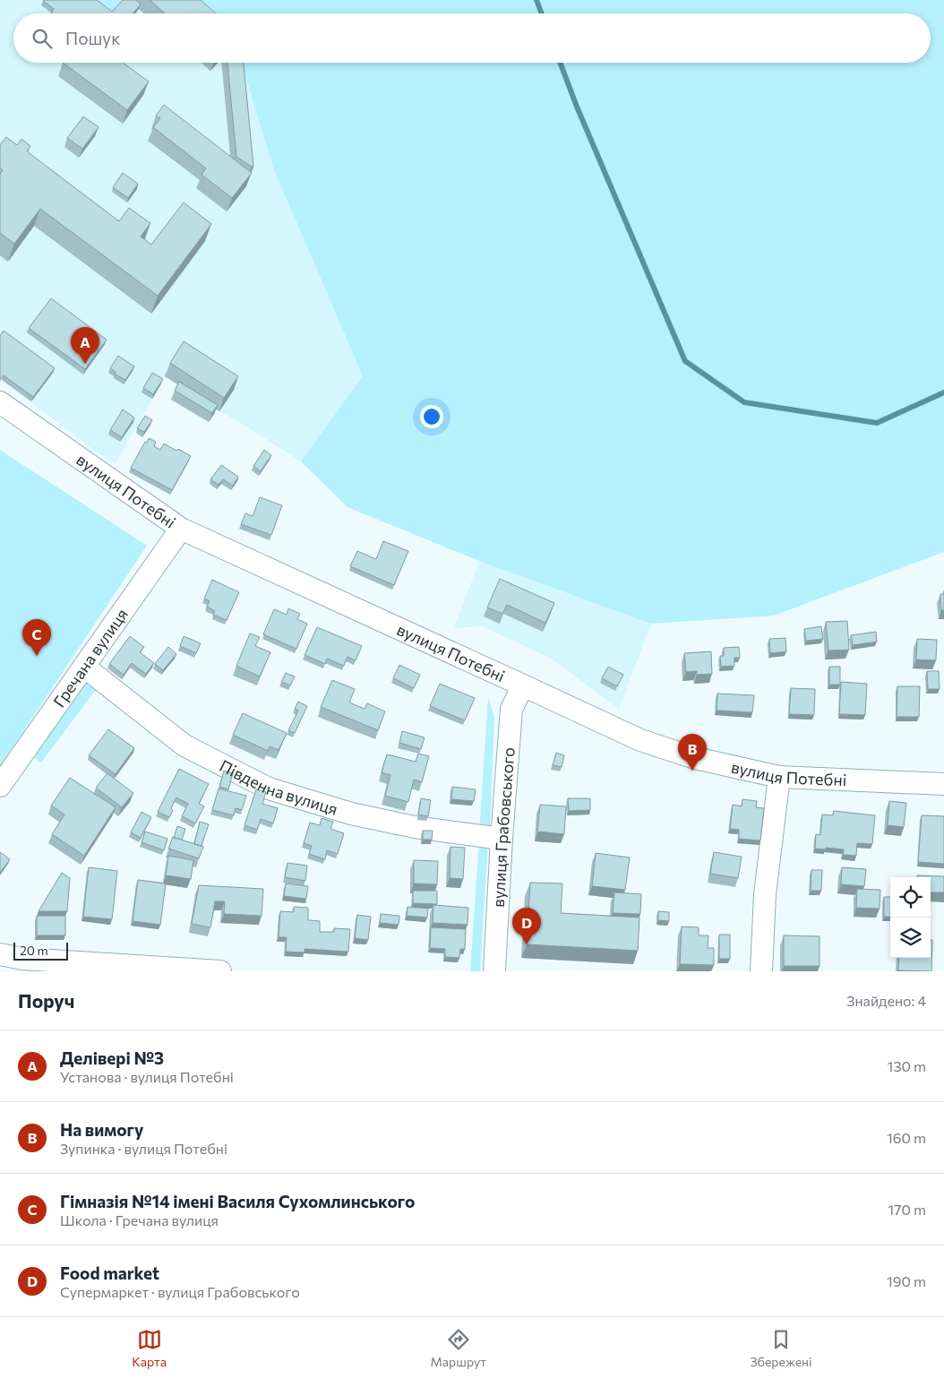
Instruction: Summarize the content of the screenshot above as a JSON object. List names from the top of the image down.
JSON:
{
  "streets": {
    "street": [
      "вулиця Потебні",
      "Гречана вулиця",
      "Південна вулиця",
      "вулиця Грабовського"
    ]
  },
  "crossings": [
    ["вулиця Потебні", "Гречана вулиця"],
    ["вулиця Потебні", "вулиця Грабовського"],
    ["Гречана вулиця", "Південна вулиця"],
    ["Південна вулиця", "вулиця Грабовського"]
  ],
  "scale_bar": "20 m",
  "page": {
    "search": "Пошук",
    "pins": [
      "A",
      "C",
      "B",
      "D"
    ],
    "scale": "20 m",
    "heading": ["Поруч", "Знайдено: 4"],
    "list": [
      {
        "mark": "A",
        "name": "Делівері №3",
        "note": "Установа · вулиця Потебні",
        "value": "130 m"
      },
      {
        "mark": "B",
        "name": "На вимогу",
        "note": "Зупинка · вулиця Потебні",
        "value": "160 m"
      },
      {
        "mark": "C",
        "name": "Гімназія №14 імені Василя Сухомлинського",
        "note": "Школа · Гречана вулиця",
        "value": "170 m"
      },
      {
        "mark": "D",
        "name": "Food market",
        "note": "Супермаркет · вулиця Грабовського",
        "value": "190 m"
      }
    ],
    "nav": ["Карта", "Маршрут", "Збережені"]
  }
}
